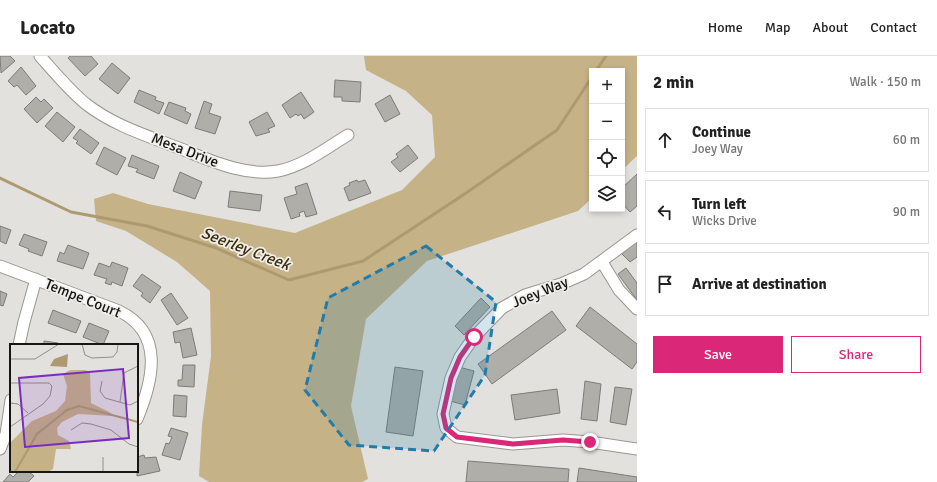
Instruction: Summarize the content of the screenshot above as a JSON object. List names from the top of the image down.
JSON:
{
  "streets": {
    "street": ["Mesa Drive", "Joey Way", "Tempe Court"]
  },
  "water": ["Seerley Creek"],
  "page": {
    "header": "Locato",
    "nav": [
      "Home",
      "Map",
      "About",
      "Contact"
    ],
    "heading": ["2 min", "Walk · 150 m"],
    "map_buttons": ["+", "−"],
    "list": [
      ["Continue", "Joey Way", "60 m"],
      ["Turn left", "Wicks Drive", "90 m"],
      "Arrive at destination"
    ],
    "buttons": ["Save", "Share"]
  }
}
